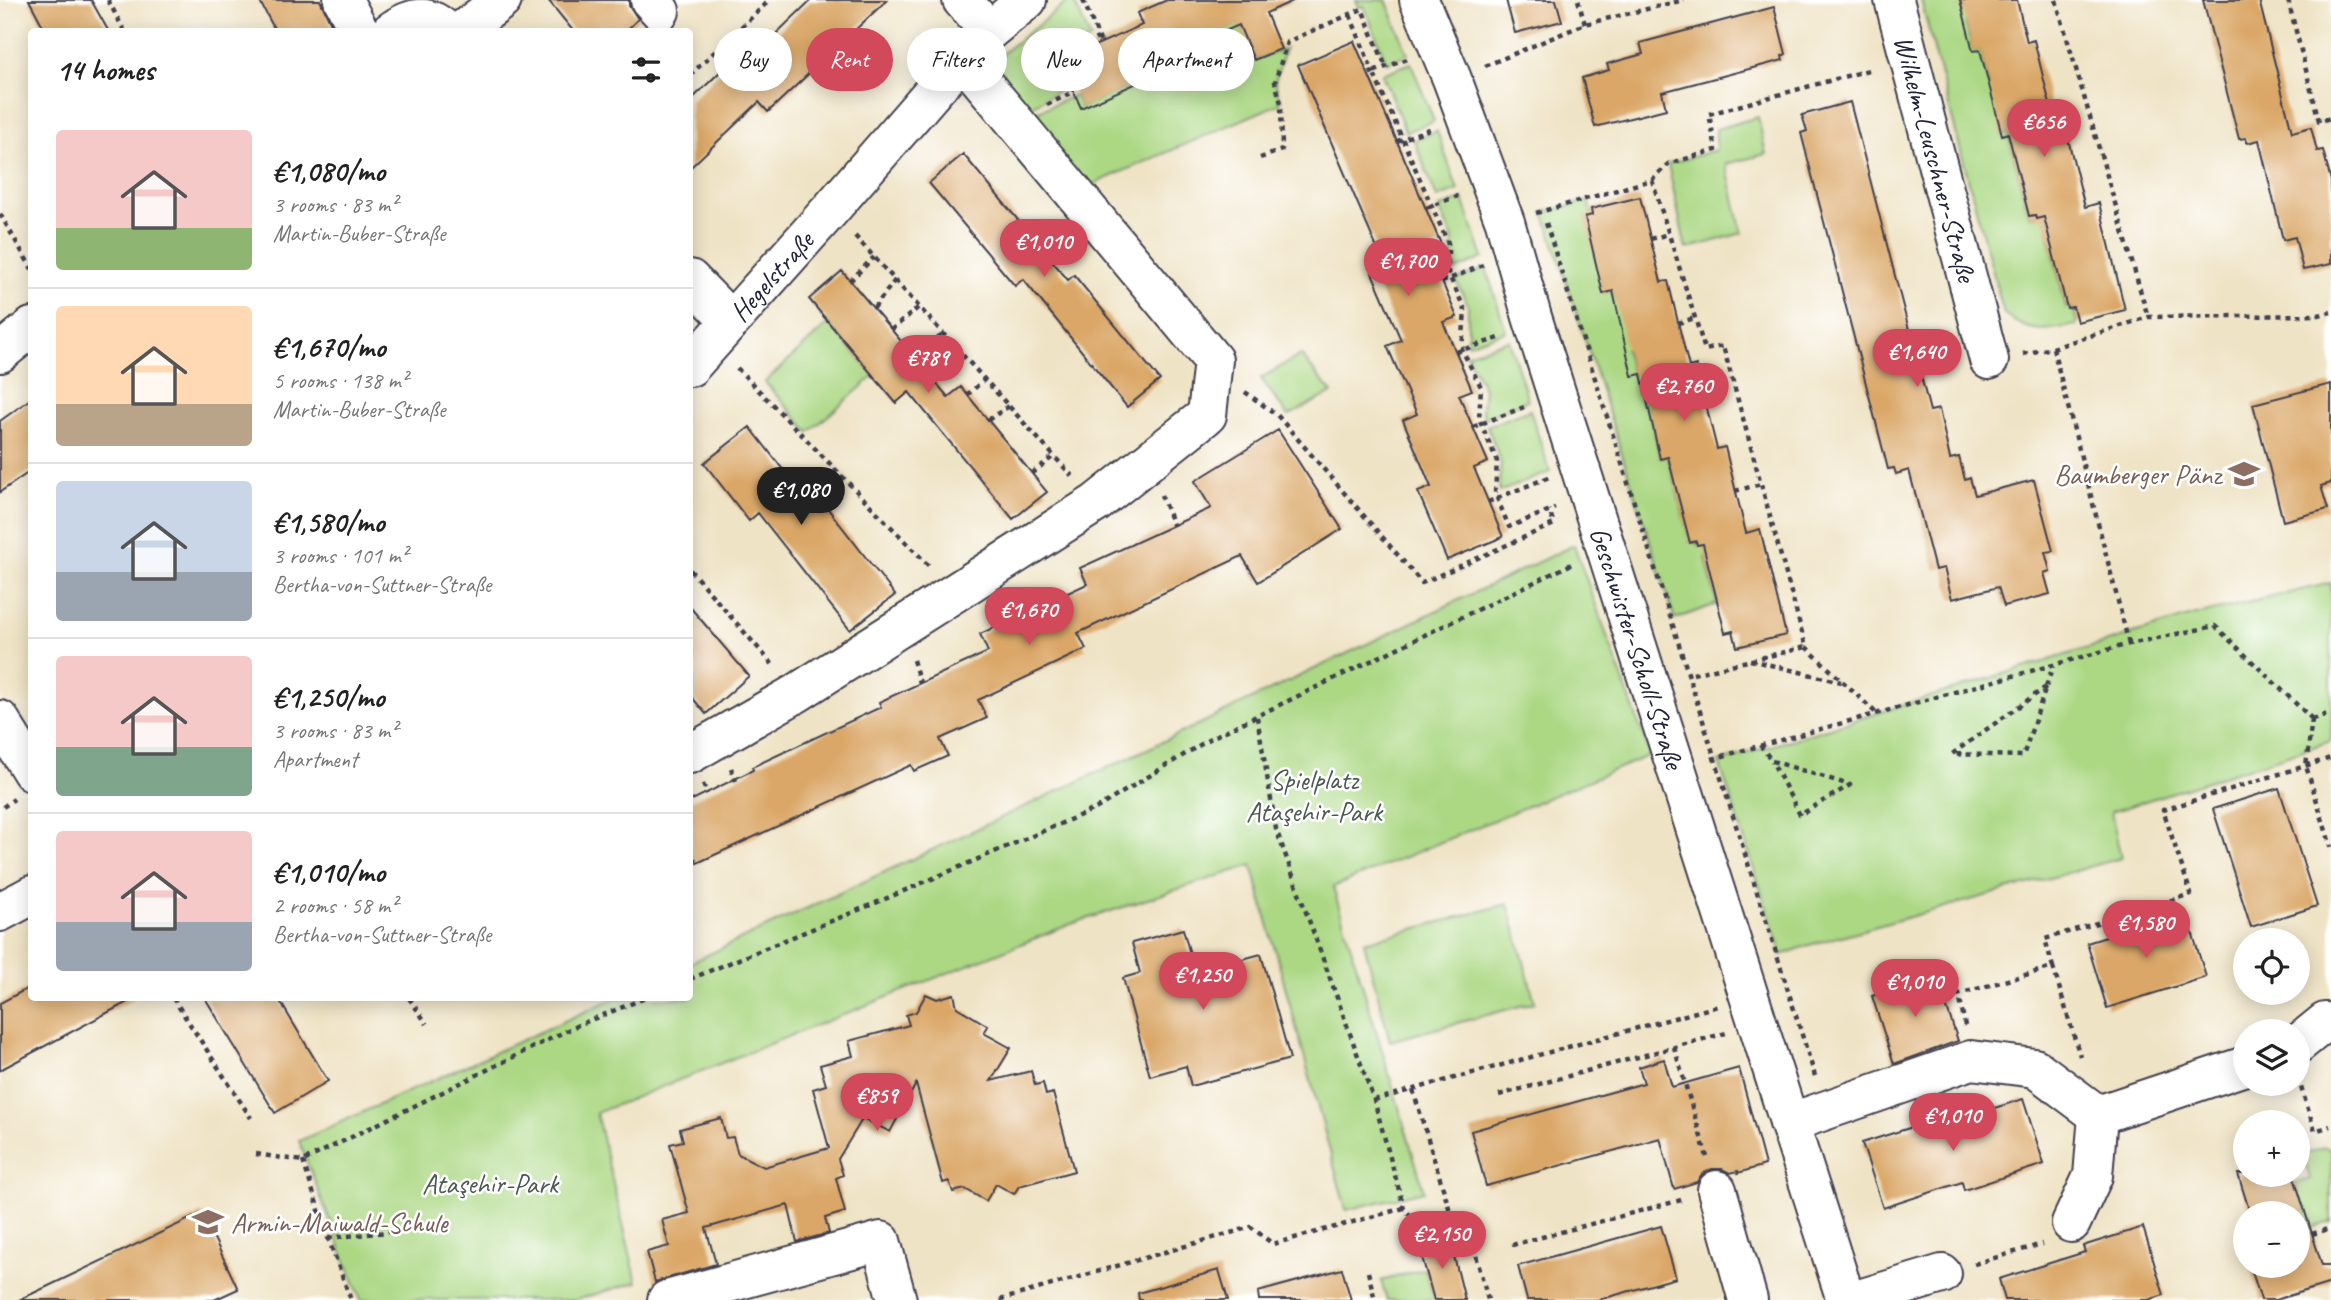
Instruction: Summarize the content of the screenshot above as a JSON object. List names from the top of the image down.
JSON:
{
  "streets": {
    "street": ["Wilhelm-Leuschner-Straße", "Hegelstraße", "Geschwister-Scholl-Straße"]
  },
  "parks": ["Spielplatz Ataşehir-Park", "Ataşehir-Park"],
  "places": {
    "school or university": ["Baumberger Pänz", "Armin-Maiwald-Schule"]
  },
  "page": {
    "chip": [
      "Buy",
      "Rent",
      "Filters",
      "New",
      "Apartment"
    ],
    "heading": "14 homes",
    "price": [
      "€656",
      "€1,010",
      "€1,700",
      "€1,640",
      "€789",
      "€2,760",
      "€1,080",
      "€1,670",
      "€1,580",
      "€1,250",
      "€1,010",
      "€859",
      "€1,010",
      "€2,150"
    ],
    "list": [
      {
        "name": "€1,080/mo",
        "note": "3 rooms · 83 m² · Martin-Buber-Straße"
      },
      {
        "name": "€1,670/mo",
        "note": "5 rooms · 138 m² · Martin-Buber-Straße"
      },
      {
        "name": "€1,580/mo",
        "note": "3 rooms · 101 m² · Bertha-von-Suttner-Straße"
      },
      {
        "name": "€1,250/mo",
        "note": "3 rooms · 83 m² · Apartment"
      },
      {
        "name": "€1,010/mo",
        "note": "2 rooms · 58 m² · Bertha-von-Suttner-Straße"
      }
    ],
    "map_buttons": ["+", "−"]
  }
}
